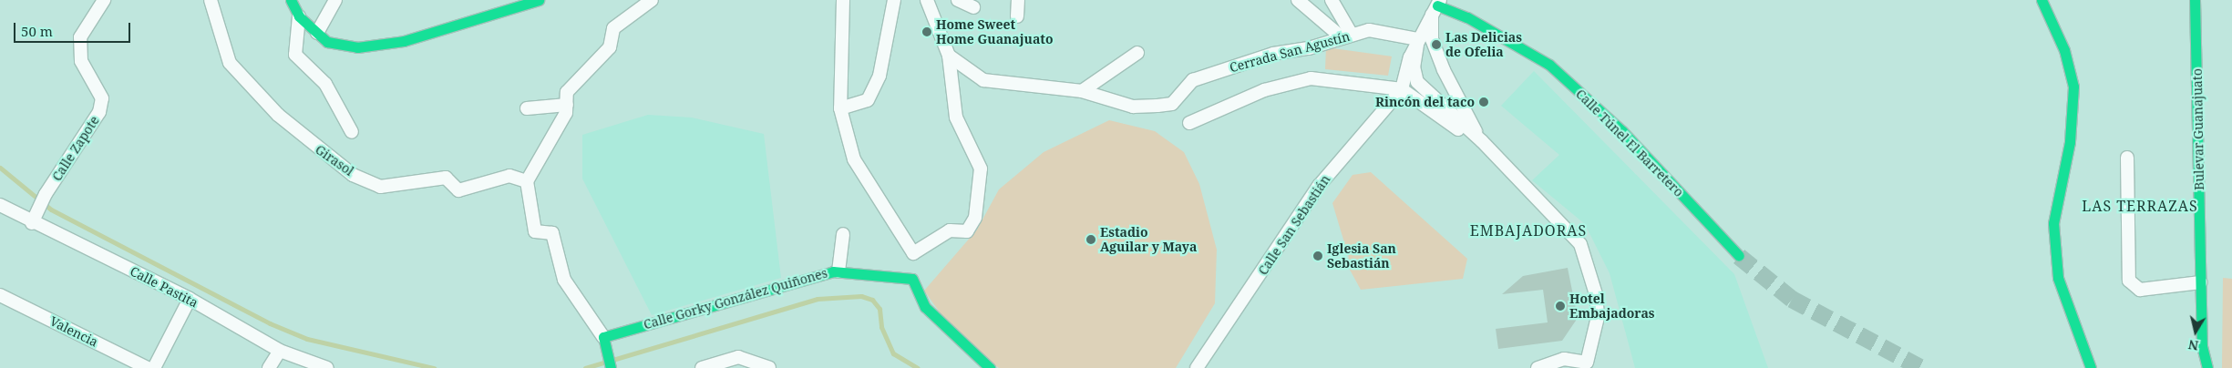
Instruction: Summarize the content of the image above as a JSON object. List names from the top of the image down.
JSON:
{
  "streets": {
    "street": [
      "Cerrada San Agustín",
      "Bulevar Guanajuato",
      "Calle Túnel El Barretero",
      "Calle Zapote",
      "Girasol",
      "Calle San Sebastián",
      "Calle Pastita",
      "Calle Gorky González Quiñones",
      "Valencia"
    ]
  },
  "crossings": [
    ["Calle Zapote", "Calle Pastita"]
  ],
  "districts": ["LAS TERRAZAS", "EMBAJADORAS"],
  "places": [
    "Home Sweet Home Guanajuato",
    "Las Delicias de Ofelia",
    "Rincón del taco",
    "Estadio Aguilar y Maya",
    "Iglesia San Sebastián",
    "Hotel Embajadoras"
  ],
  "scale_bar": "50 m",
  "north": "bottom"
}
